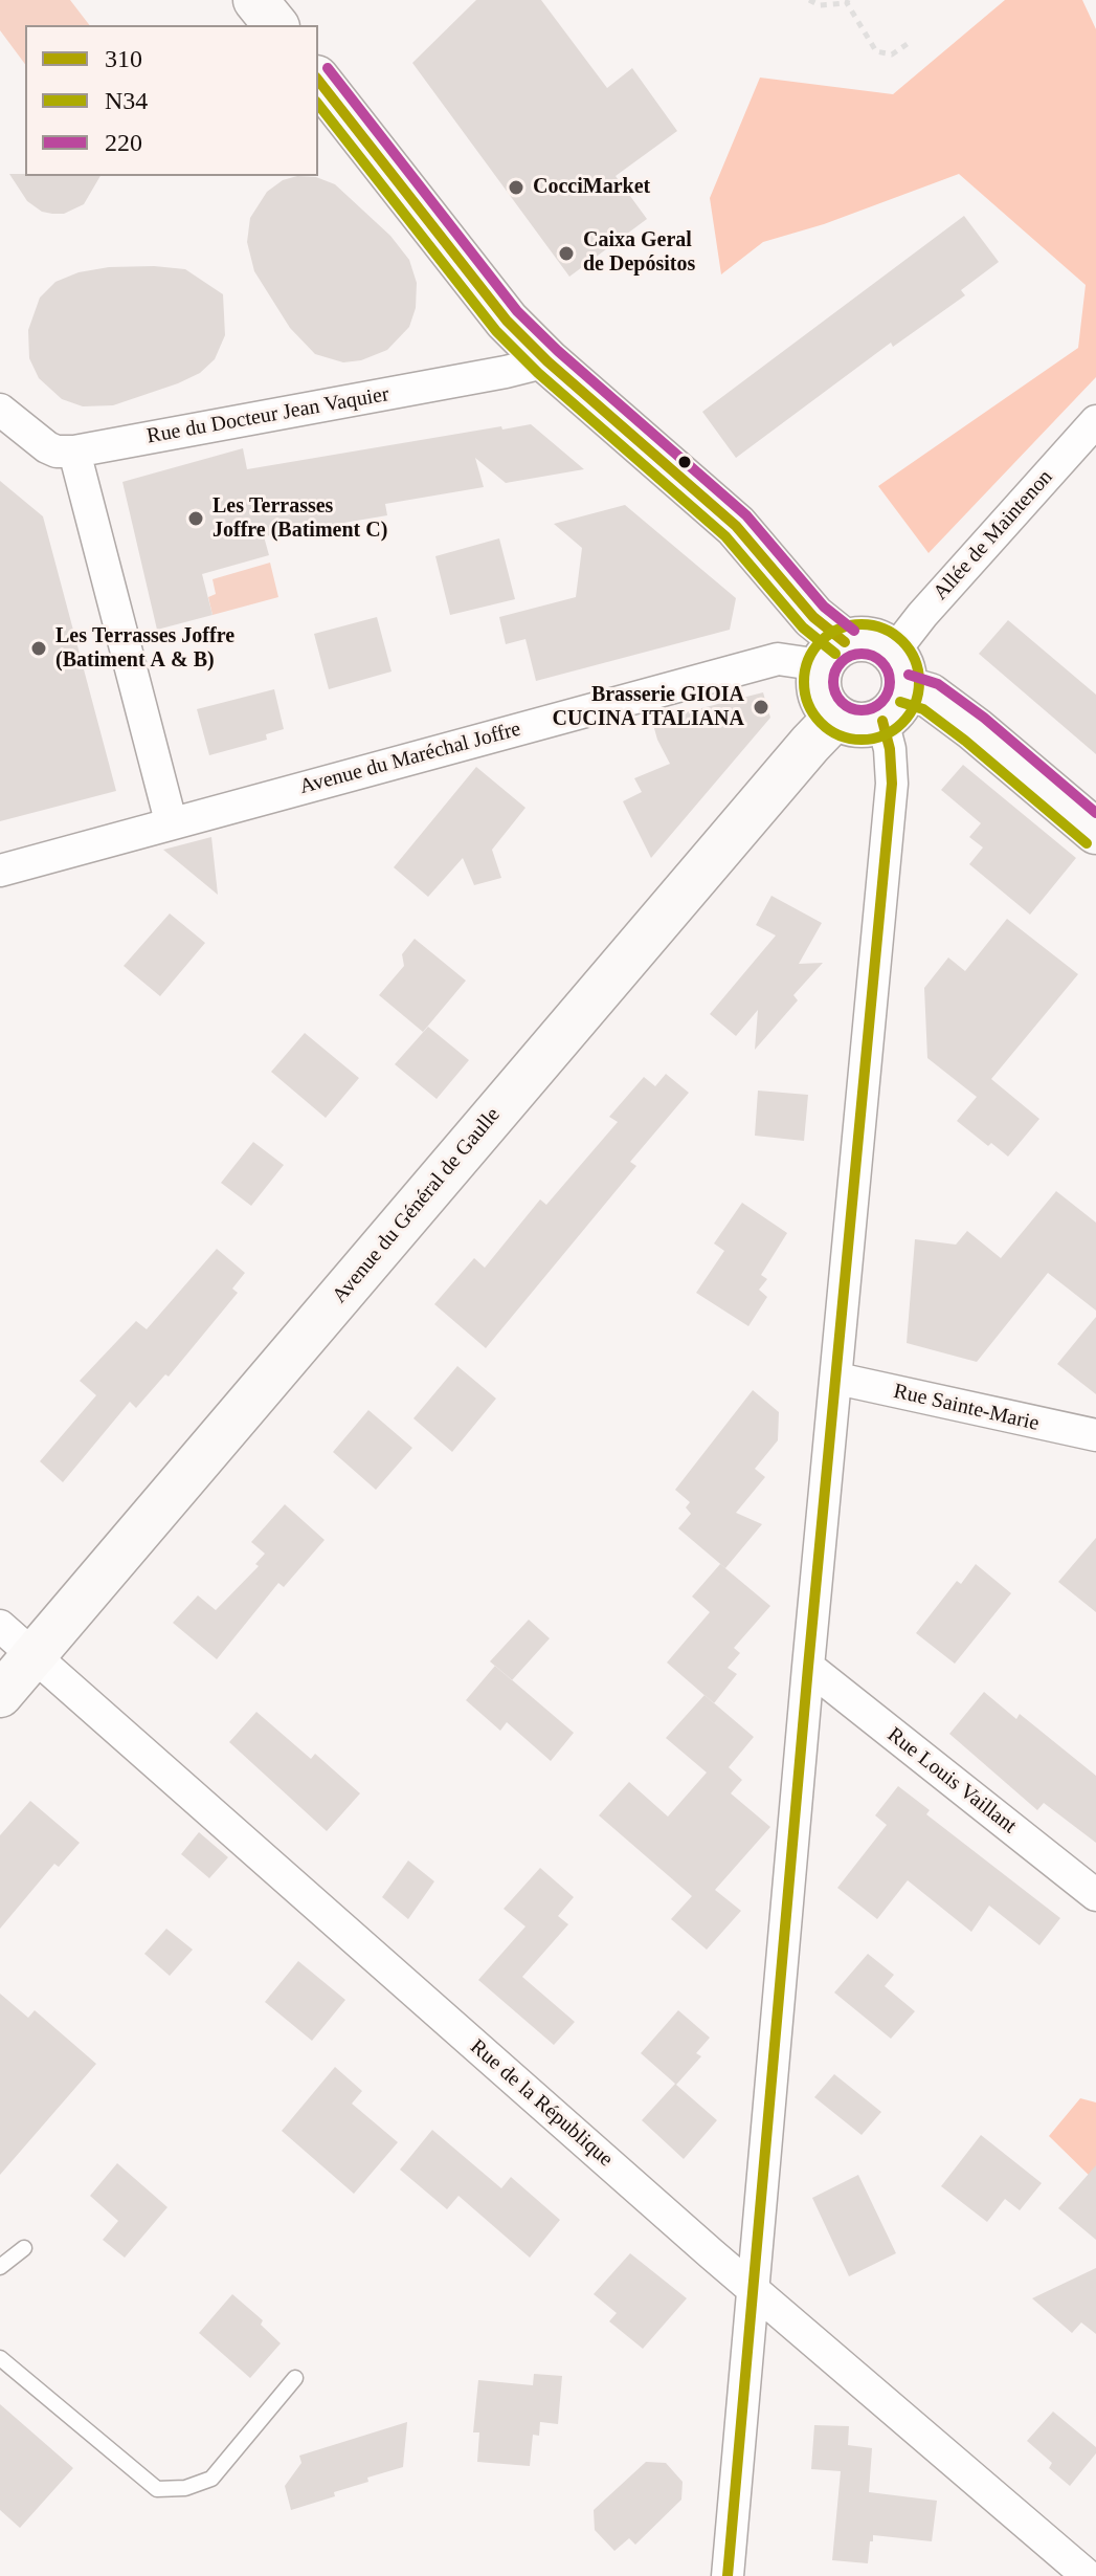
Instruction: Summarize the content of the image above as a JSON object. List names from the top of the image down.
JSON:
{
  "streets": {
    "street": [
      "Rue du Docteur Jean Vaquier",
      "Allée de Maintenon",
      "Avenue du Maréchal Joffre",
      "Avenue du Général de Gaulle",
      "Rue Sainte-Marie",
      "Rue Louis Vaillant",
      "Rue de la République"
    ]
  },
  "crossings": [
    ["Allée de Maintenon", "Avenue du Maréchal Joffre"],
    ["Allée de Maintenon", "Avenue du Général de Gaulle"],
    ["Avenue du Maréchal Joffre", "Avenue du Général de Gaulle"],
    ["Avenue du Général de Gaulle", "Rue de la République"]
  ],
  "places": [
    "CocciMarket",
    "Caixa Geral de Depósitos",
    "Les Terrasses Joffre (Batiment C)",
    "Les Terrasses Joffre (Batiment A & B)",
    "Brasserie GIOIA CUCINA ITALIANA"
  ],
  "lines": ["transit line 220", "transit line 310", "transit line N34"],
  "legend": ["310", "N34", "220"]
}
